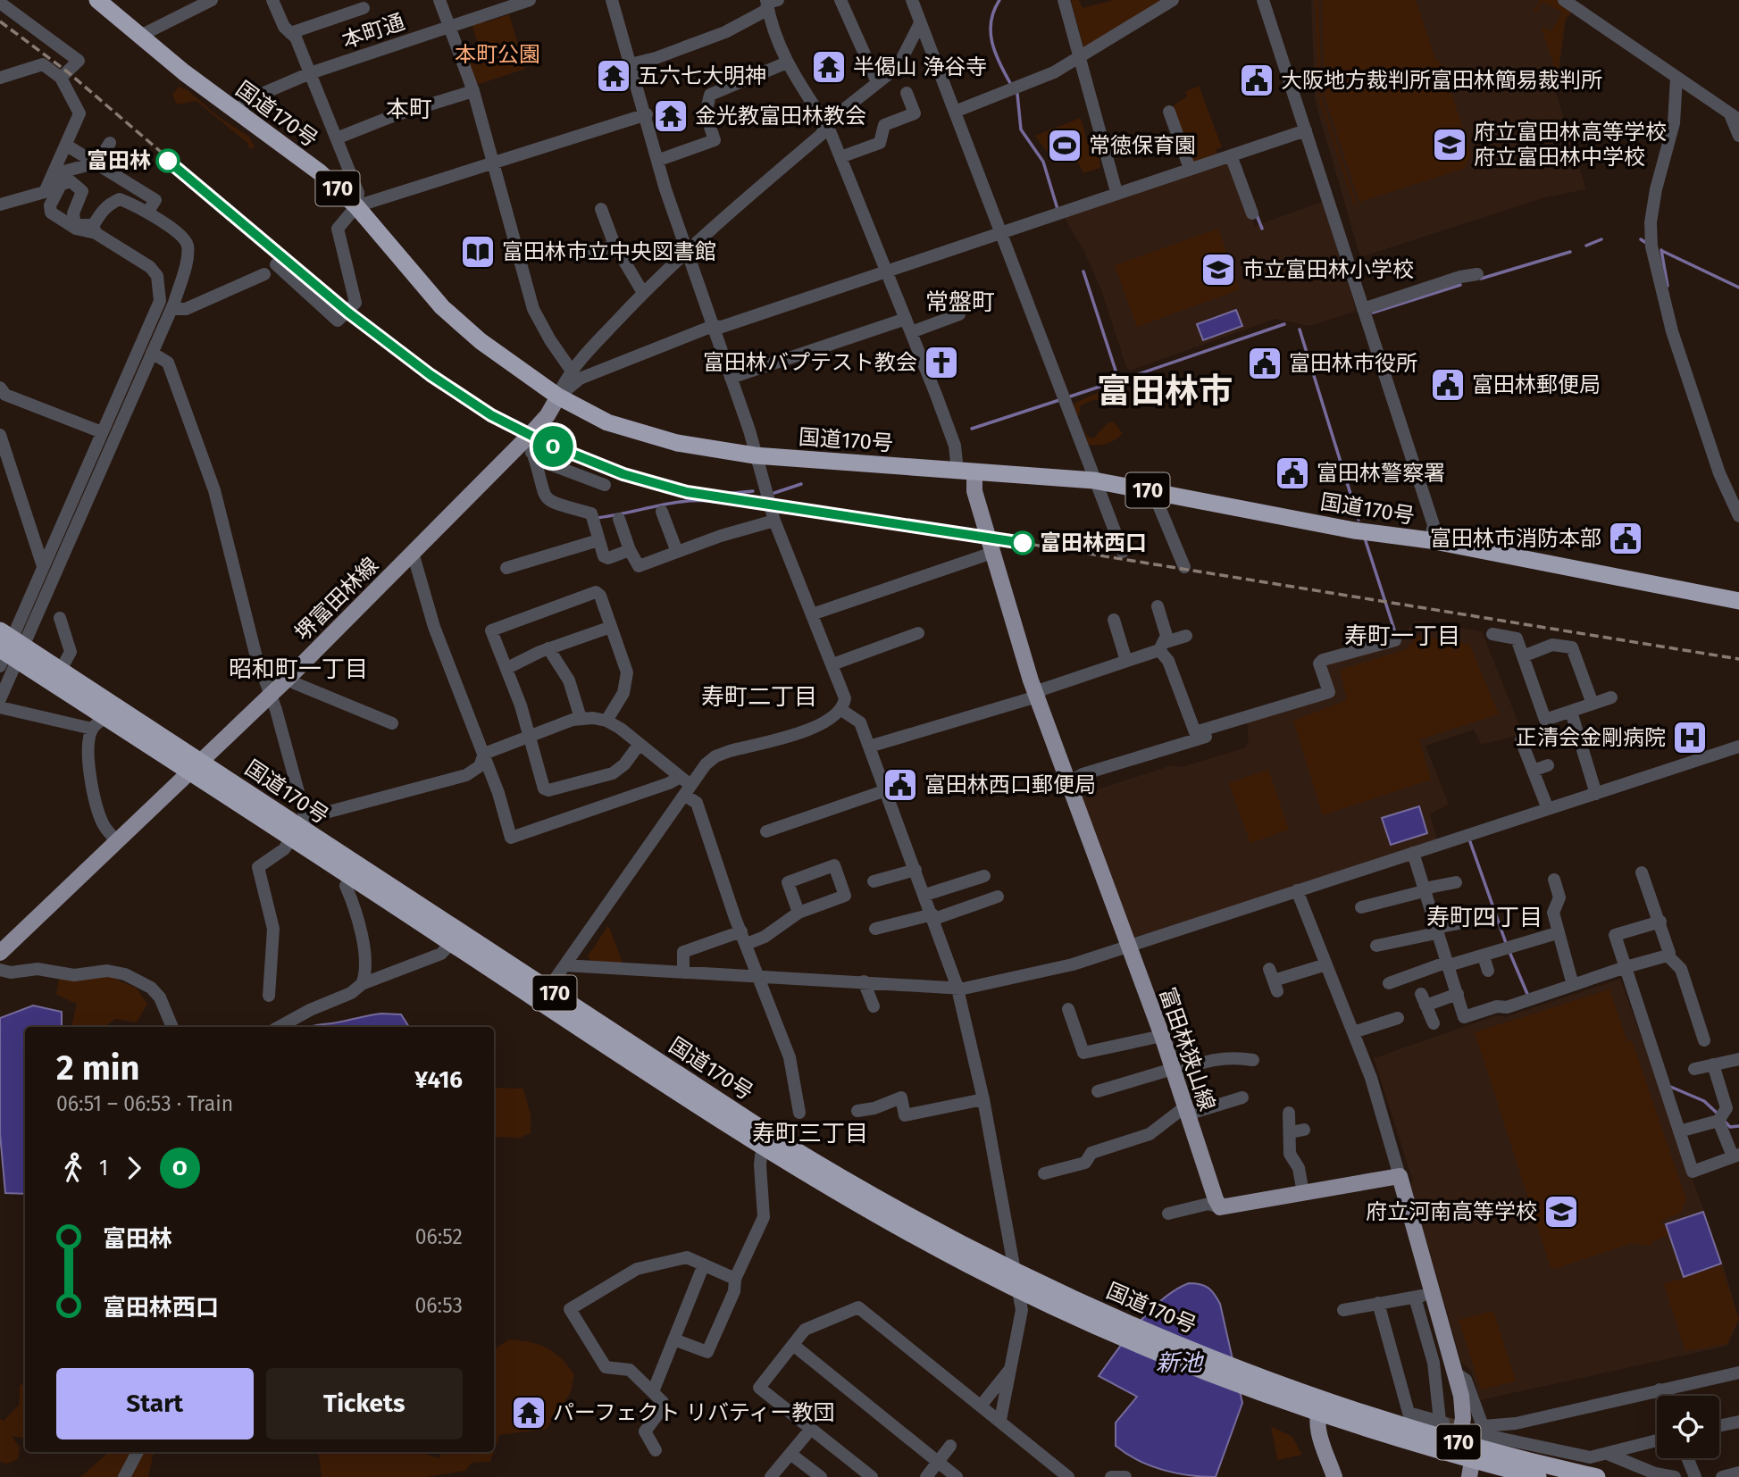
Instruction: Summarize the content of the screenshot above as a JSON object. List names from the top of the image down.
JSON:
{
  "streets": {
    "highway": ["国道170号", "170"],
    "main road": ["堺富田林線", "富田林狭山線"],
    "street": ["本町通"]
  },
  "crossings": [
    ["本町通", "国道170号"],
    ["国道170号", "堺富田林線"],
    ["国道170号", "富田林狭山線"]
  ],
  "districts": [
    "本町",
    "常盤町",
    "富田林市",
    "寿町一丁目",
    "昭和町一丁目",
    "寿町二丁目",
    "寿町四丁目",
    "寿町三丁目"
  ],
  "water": ["新池"],
  "parks": ["本町公園"],
  "places": {
    "temple": [
      "半偈山 浄谷寺",
      "五六七大明神",
      "金光教富田林教会",
      "パーフェクト リバティー教団"
    ],
    "public building": [
      "大阪地方裁判所富田林簡易裁判所",
      "富田林市役所",
      "富田林郵便局",
      "富田林警察署",
      "富田林市消防本部",
      "富田林西口郵便局"
    ],
    "school or university": ["府立富田林高等学校 府立富田林中学校", "市立富田林小学校", "府立河南高等学校"],
    "sports": ["常徳保育園"],
    "other": ["富田林", "富田林西口"],
    "library": ["富田林市立中央図書館"],
    "church": ["富田林バプテスト教会"],
    "hospital": ["正清会金剛病院"]
  },
  "page": {
    "on_map": "O",
    "heading": ["2 min", "06:51 – 06:53 · Train", "¥416"],
    "legs": ["1", "O"],
    "list": [
      {
        "name": "富田林",
        "value": "06:52"
      },
      {
        "name": "富田林西口",
        "value": "06:53"
      }
    ],
    "buttons": ["Start", "Tickets"]
  }
}
